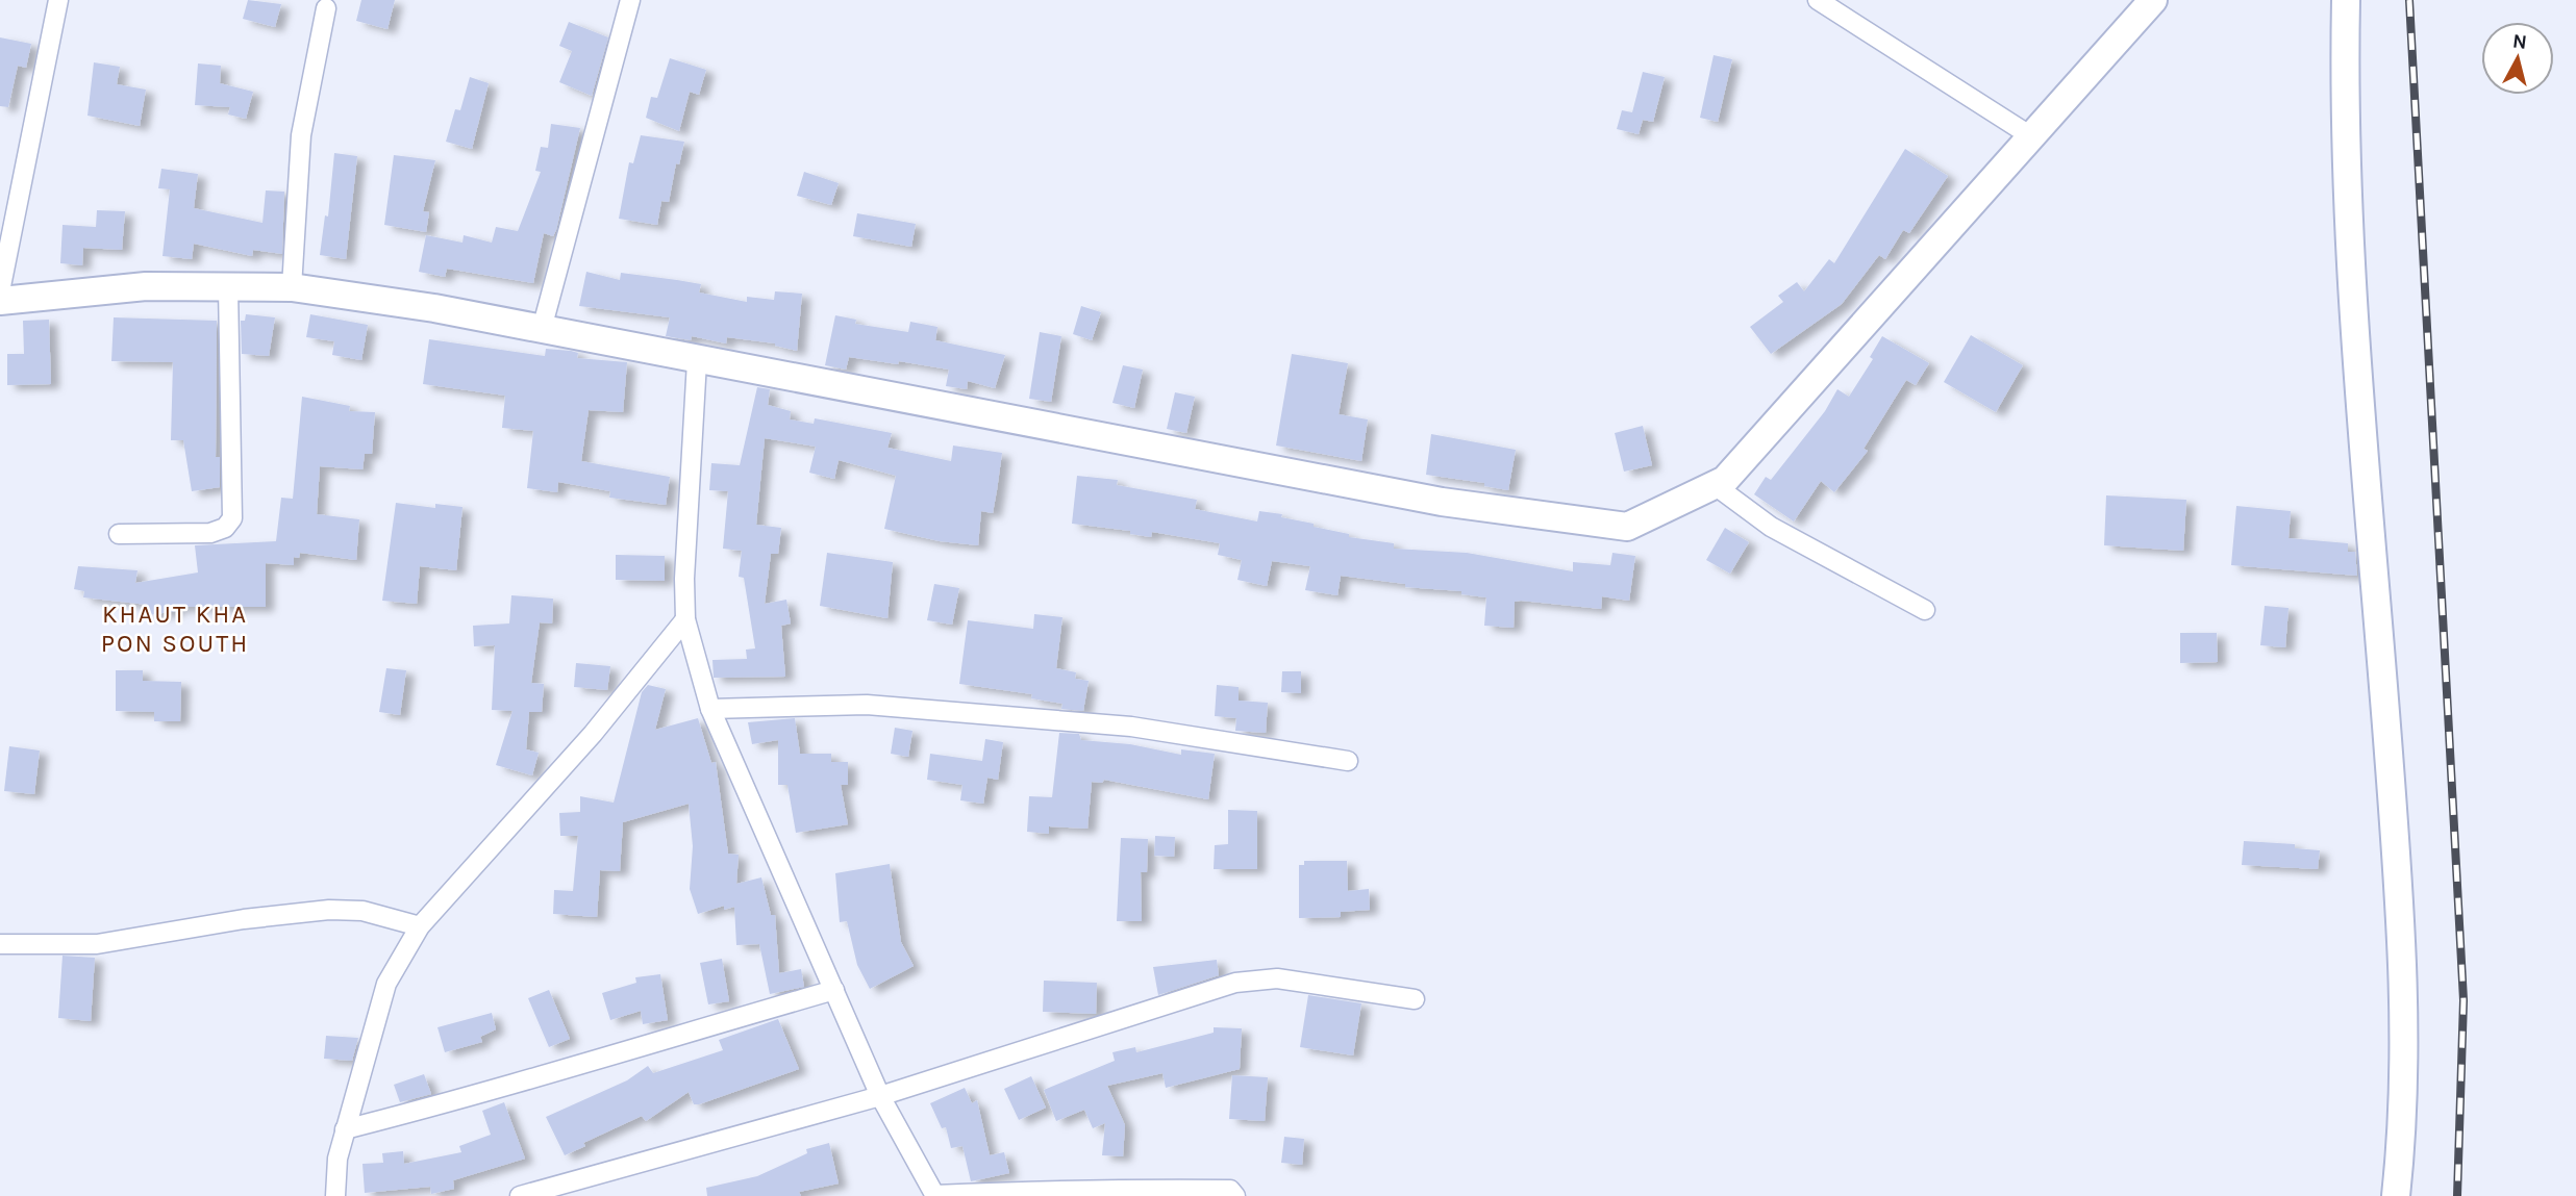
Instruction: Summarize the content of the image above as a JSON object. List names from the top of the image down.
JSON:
{
  "districts": ["KHAUT KHA PON SOUTH"],
  "north": "top"
}
